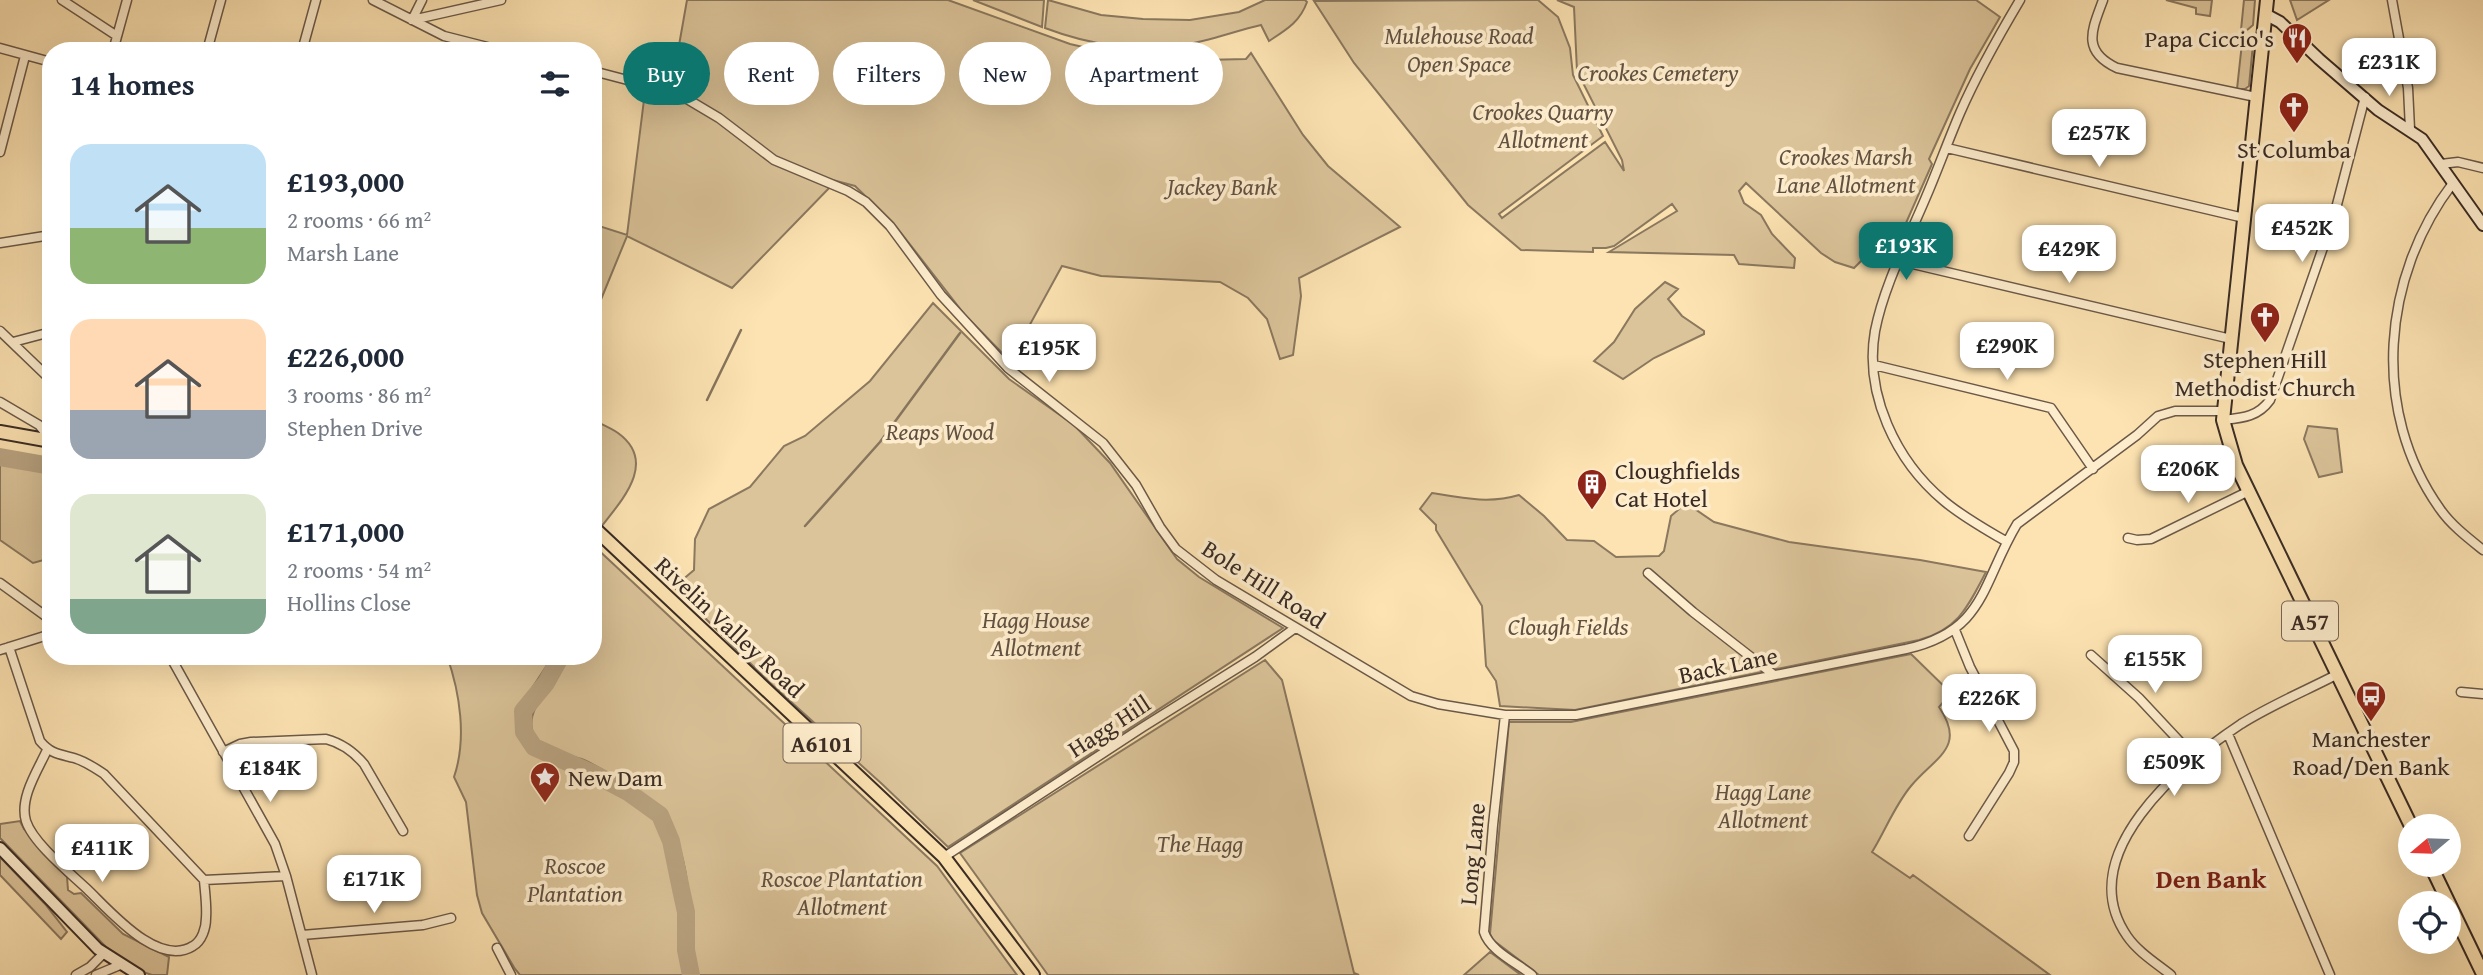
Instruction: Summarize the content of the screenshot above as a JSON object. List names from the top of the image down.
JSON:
{
  "streets": {
    "main road": ["A57", "Rivelin Valley Road", "A6101"],
    "street": [
      "Bole Hill Road",
      "Back Lane",
      "Hagg Hill",
      "Long Lane"
    ]
  },
  "crossings": [
    ["Bole Hill Road", "Back Lane"],
    ["Bole Hill Road", "Hagg Hill"],
    ["Bole Hill Road", "Long Lane"],
    ["Rivelin Valley Road", "Hagg Hill"],
    ["Back Lane", "Long Lane"]
  ],
  "districts": ["Den Bank"],
  "parks": [
    "Mulehouse Road Open Space",
    "Crookes Cemetery",
    "Crookes Quarry Allotment",
    "Crookes Marsh Lane Allotment",
    "Jackey Bank",
    "Reaps Wood",
    "Hagg House Allotment",
    "Clough Fields",
    "Hagg Lane Allotment",
    "The Hagg",
    "Roscoe Plantation",
    "Roscoe Plantation Allotment"
  ],
  "places": {
    "restaurant": ["Papa Ciccio's"],
    "church": ["St Columba", "Stephen Hill Methodist Church"],
    "building": ["Cloughfields Cat Hotel"],
    "bus stop": ["Manchester Road/Den Bank"],
    "place": ["New Dam"]
  },
  "north": "left",
  "page": {
    "price": [
      "£231K",
      "£257K",
      "£452K",
      "£193K",
      "£429K",
      "£290K",
      "£195K",
      "£206K",
      "£155K",
      "£226K",
      "£509K",
      "£184K",
      "£411K",
      "£171K"
    ],
    "chip": [
      "Buy",
      "Rent",
      "Filters",
      "New",
      "Apartment"
    ],
    "heading": "14 homes",
    "list": [
      {
        "name": "£193,000",
        "note": "2 rooms · 66 m² · Marsh Lane"
      },
      {
        "name": "£226,000",
        "note": "3 rooms · 86 m² · Stephen Drive"
      },
      {
        "name": "£171,000",
        "note": "2 rooms · 54 m² · Hollins Close"
      }
    ]
  }
}
